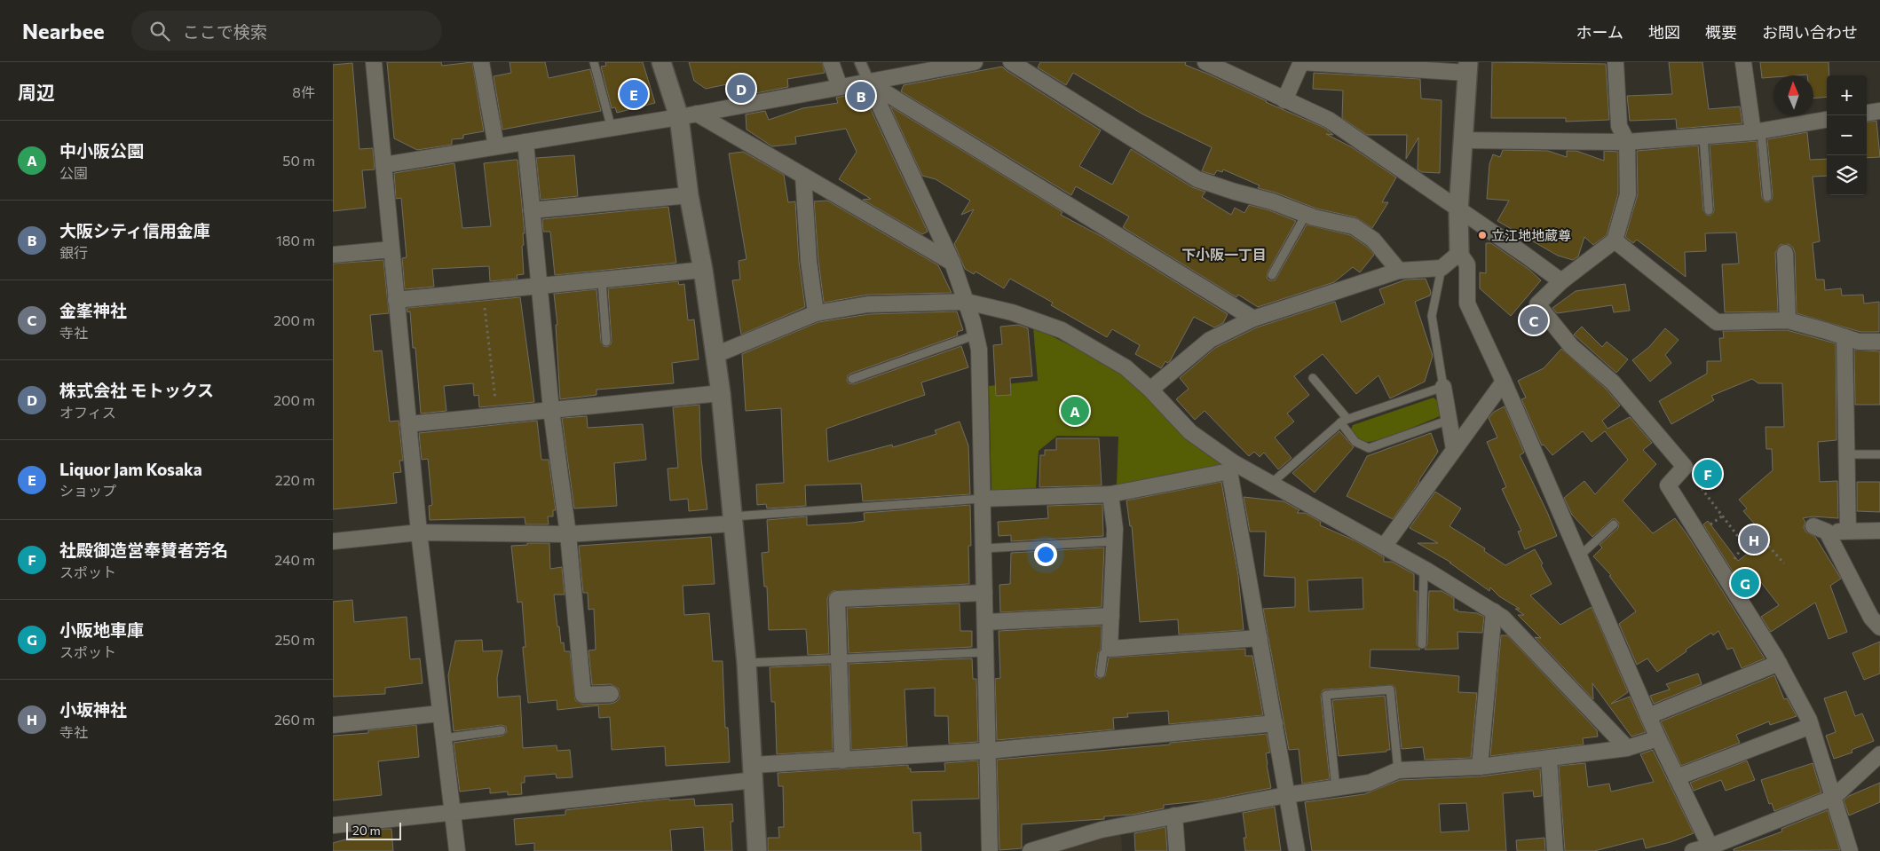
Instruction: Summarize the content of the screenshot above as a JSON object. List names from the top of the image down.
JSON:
{
  "districts": ["下小阪一丁目"],
  "places": ["立江地地蔵尊"],
  "scale_bar": "20 m",
  "north": "top",
  "page": {
    "header": "Nearbee",
    "search": "ここで検索",
    "nav": [
      "ホーム",
      "地図",
      "概要",
      "お問い合わせ"
    ],
    "heading": ["周辺", "8件"],
    "pins": [
      "D",
      "E",
      "B",
      "C",
      "A",
      "F",
      "H",
      "G"
    ],
    "map_buttons": ["+", "−"],
    "list": [
      {
        "mark": "A",
        "name": "中小阪公園",
        "note": "公園",
        "value": "50 m"
      },
      {
        "mark": "B",
        "name": "大阪シティ信用金庫",
        "note": "銀行",
        "value": "180 m"
      },
      {
        "mark": "C",
        "name": "金峯神社",
        "note": "寺社",
        "value": "200 m"
      },
      {
        "mark": "D",
        "name": "株式会社 モトックス",
        "note": "オフィス",
        "value": "200 m"
      },
      {
        "mark": "E",
        "name": "Liquor Jam Kosaka",
        "note": "ショップ",
        "value": "220 m"
      },
      {
        "mark": "F",
        "name": "社殿御造営奉賛者芳名",
        "note": "スポット",
        "value": "240 m"
      },
      {
        "mark": "G",
        "name": "小阪地車庫",
        "note": "スポット",
        "value": "250 m"
      },
      {
        "mark": "H",
        "name": "小坂神社",
        "note": "寺社",
        "value": "260 m"
      }
    ],
    "scale": "20 m"
  }
}
